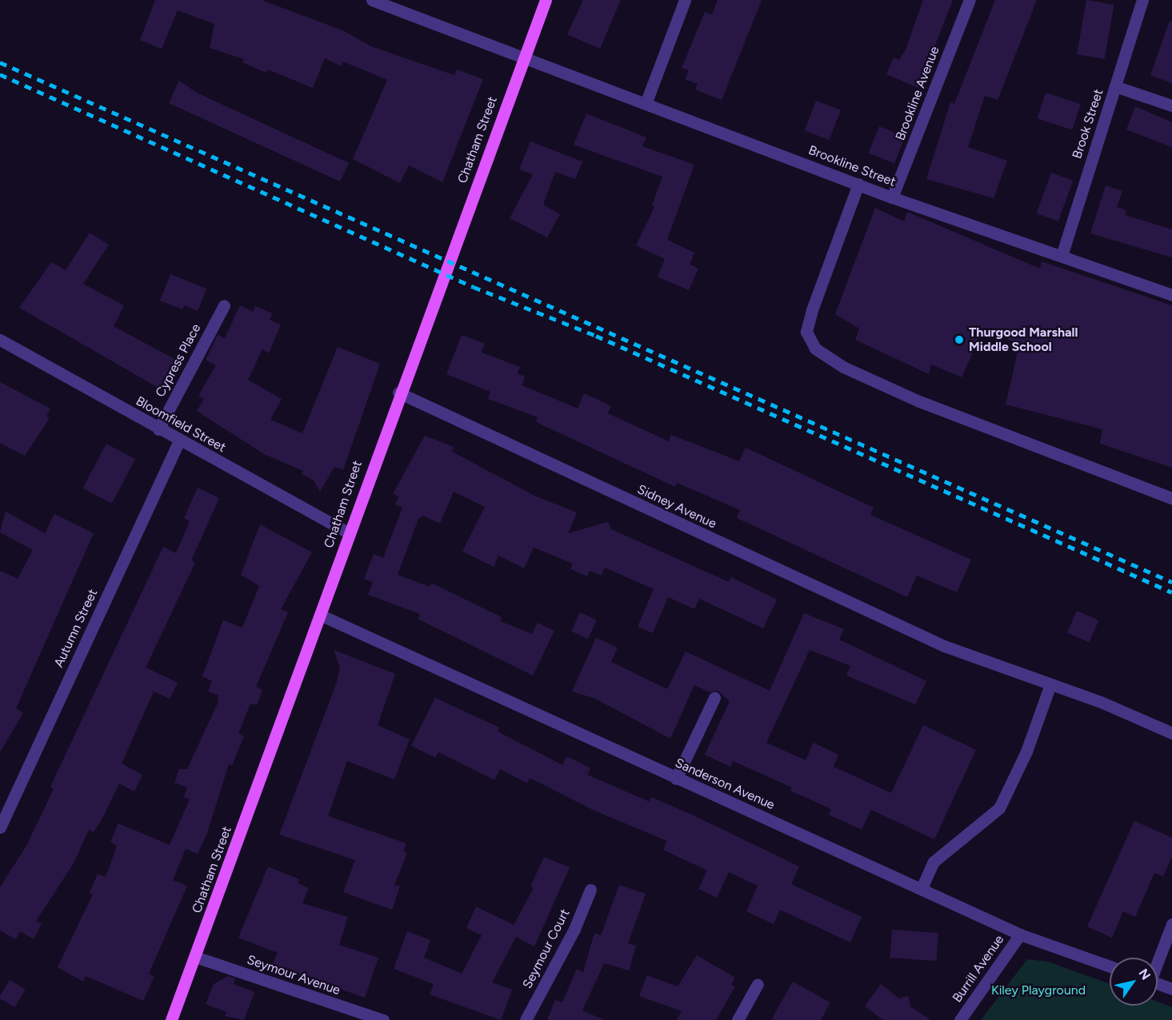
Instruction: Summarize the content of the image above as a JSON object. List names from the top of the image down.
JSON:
{
  "streets": {
    "main road": ["Chatham Street"],
    "street": [
      "Brookline Avenue",
      "Brook Street",
      "Brookline Street",
      "Cypress Place",
      "Bloomfield Street",
      "Sidney Avenue",
      "Autumn Street",
      "Sanderson Avenue",
      "Seymour Court",
      "Burrill Avenue",
      "Seymour Avenue"
    ]
  },
  "crossings": [
    ["Brookline Avenue", "Brookline Street"],
    ["Brook Street", "Brookline Street"],
    ["Chatham Street", "Brookline Street"],
    ["Chatham Street", "Bloomfield Street"],
    ["Chatham Street", "Sidney Avenue"],
    ["Chatham Street", "Sanderson Avenue"],
    ["Chatham Street", "Seymour Avenue"],
    ["Cypress Place", "Bloomfield Street"],
    ["Bloomfield Street", "Autumn Street"],
    ["Sanderson Avenue", "Burrill Avenue"]
  ],
  "parks": ["Kiley Playground"],
  "places": ["Thurgood Marshall Middle School"],
  "north": "top right"
}
